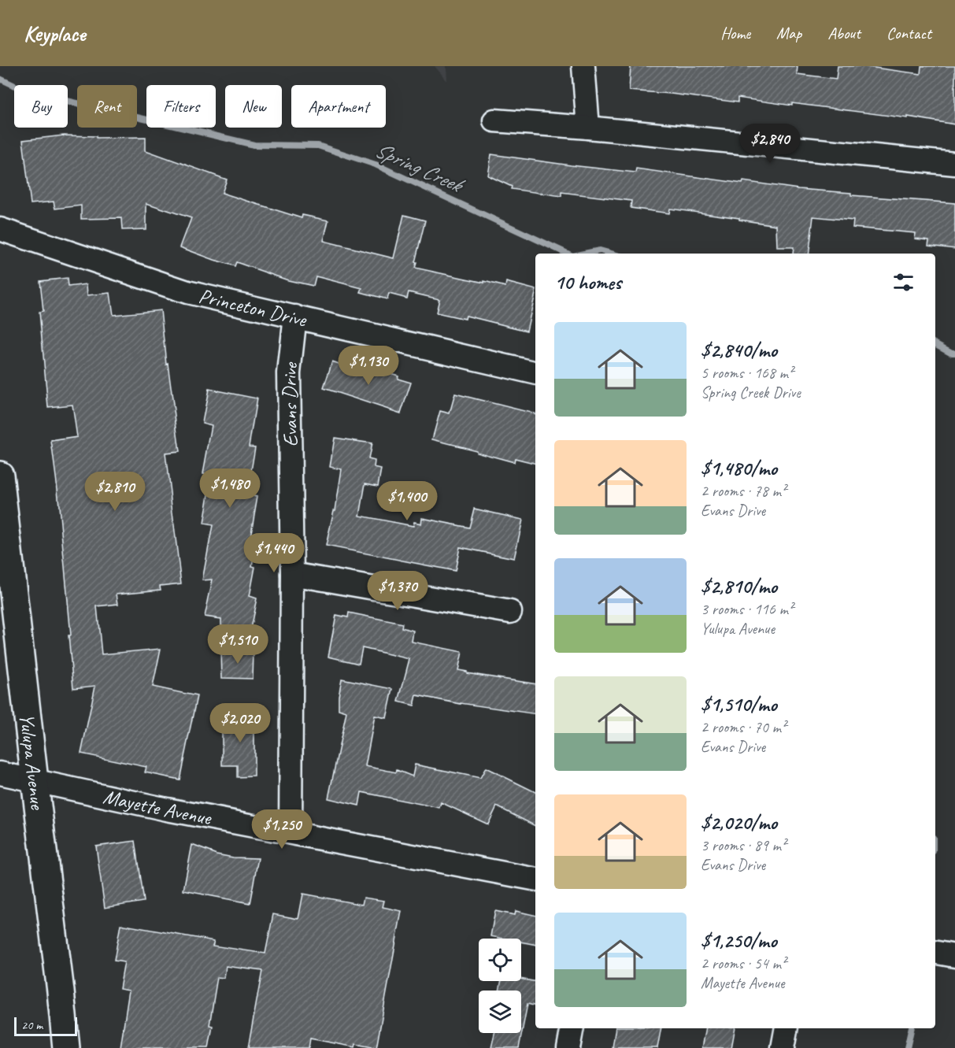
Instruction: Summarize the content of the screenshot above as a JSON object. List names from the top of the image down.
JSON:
{
  "streets": {
    "street": [
      "Princeton Drive",
      "Evans Drive",
      "Yulupa Avenue",
      "Mayette Avenue"
    ]
  },
  "crossings": [
    ["Princeton Drive", "Evans Drive"],
    ["Evans Drive", "Mayette Avenue"],
    ["Yulupa Avenue", "Mayette Avenue"]
  ],
  "water": ["Spring Creek"],
  "scale_bar": "20 m",
  "page": {
    "header": "Keyplace",
    "nav": [
      "Home",
      "Map",
      "About",
      "Contact"
    ],
    "chip": [
      "Buy",
      "Rent",
      "Filters",
      "New",
      "Apartment"
    ],
    "price": [
      "$2,840",
      "$1,130",
      "$1,480",
      "$2,810",
      "$1,400",
      "$1,440",
      "$1,370",
      "$1,510",
      "$2,020",
      "$1,250"
    ],
    "heading": "10 homes",
    "list": [
      {
        "name": "$2,840/mo",
        "note": "5 rooms · 168 m² · Spring Creek Drive"
      },
      {
        "name": "$1,480/mo",
        "note": "2 rooms · 78 m² · Evans Drive"
      },
      {
        "name": "$2,810/mo",
        "note": "3 rooms · 116 m² · Yulupa Avenue"
      },
      {
        "name": "$1,510/mo",
        "note": "2 rooms · 70 m² · Evans Drive"
      },
      {
        "name": "$2,020/mo",
        "note": "3 rooms · 89 m² · Evans Drive"
      },
      {
        "name": "$1,250/mo",
        "note": "2 rooms · 54 m² · Mayette Avenue"
      }
    ],
    "scale": "20 m"
  }
}
